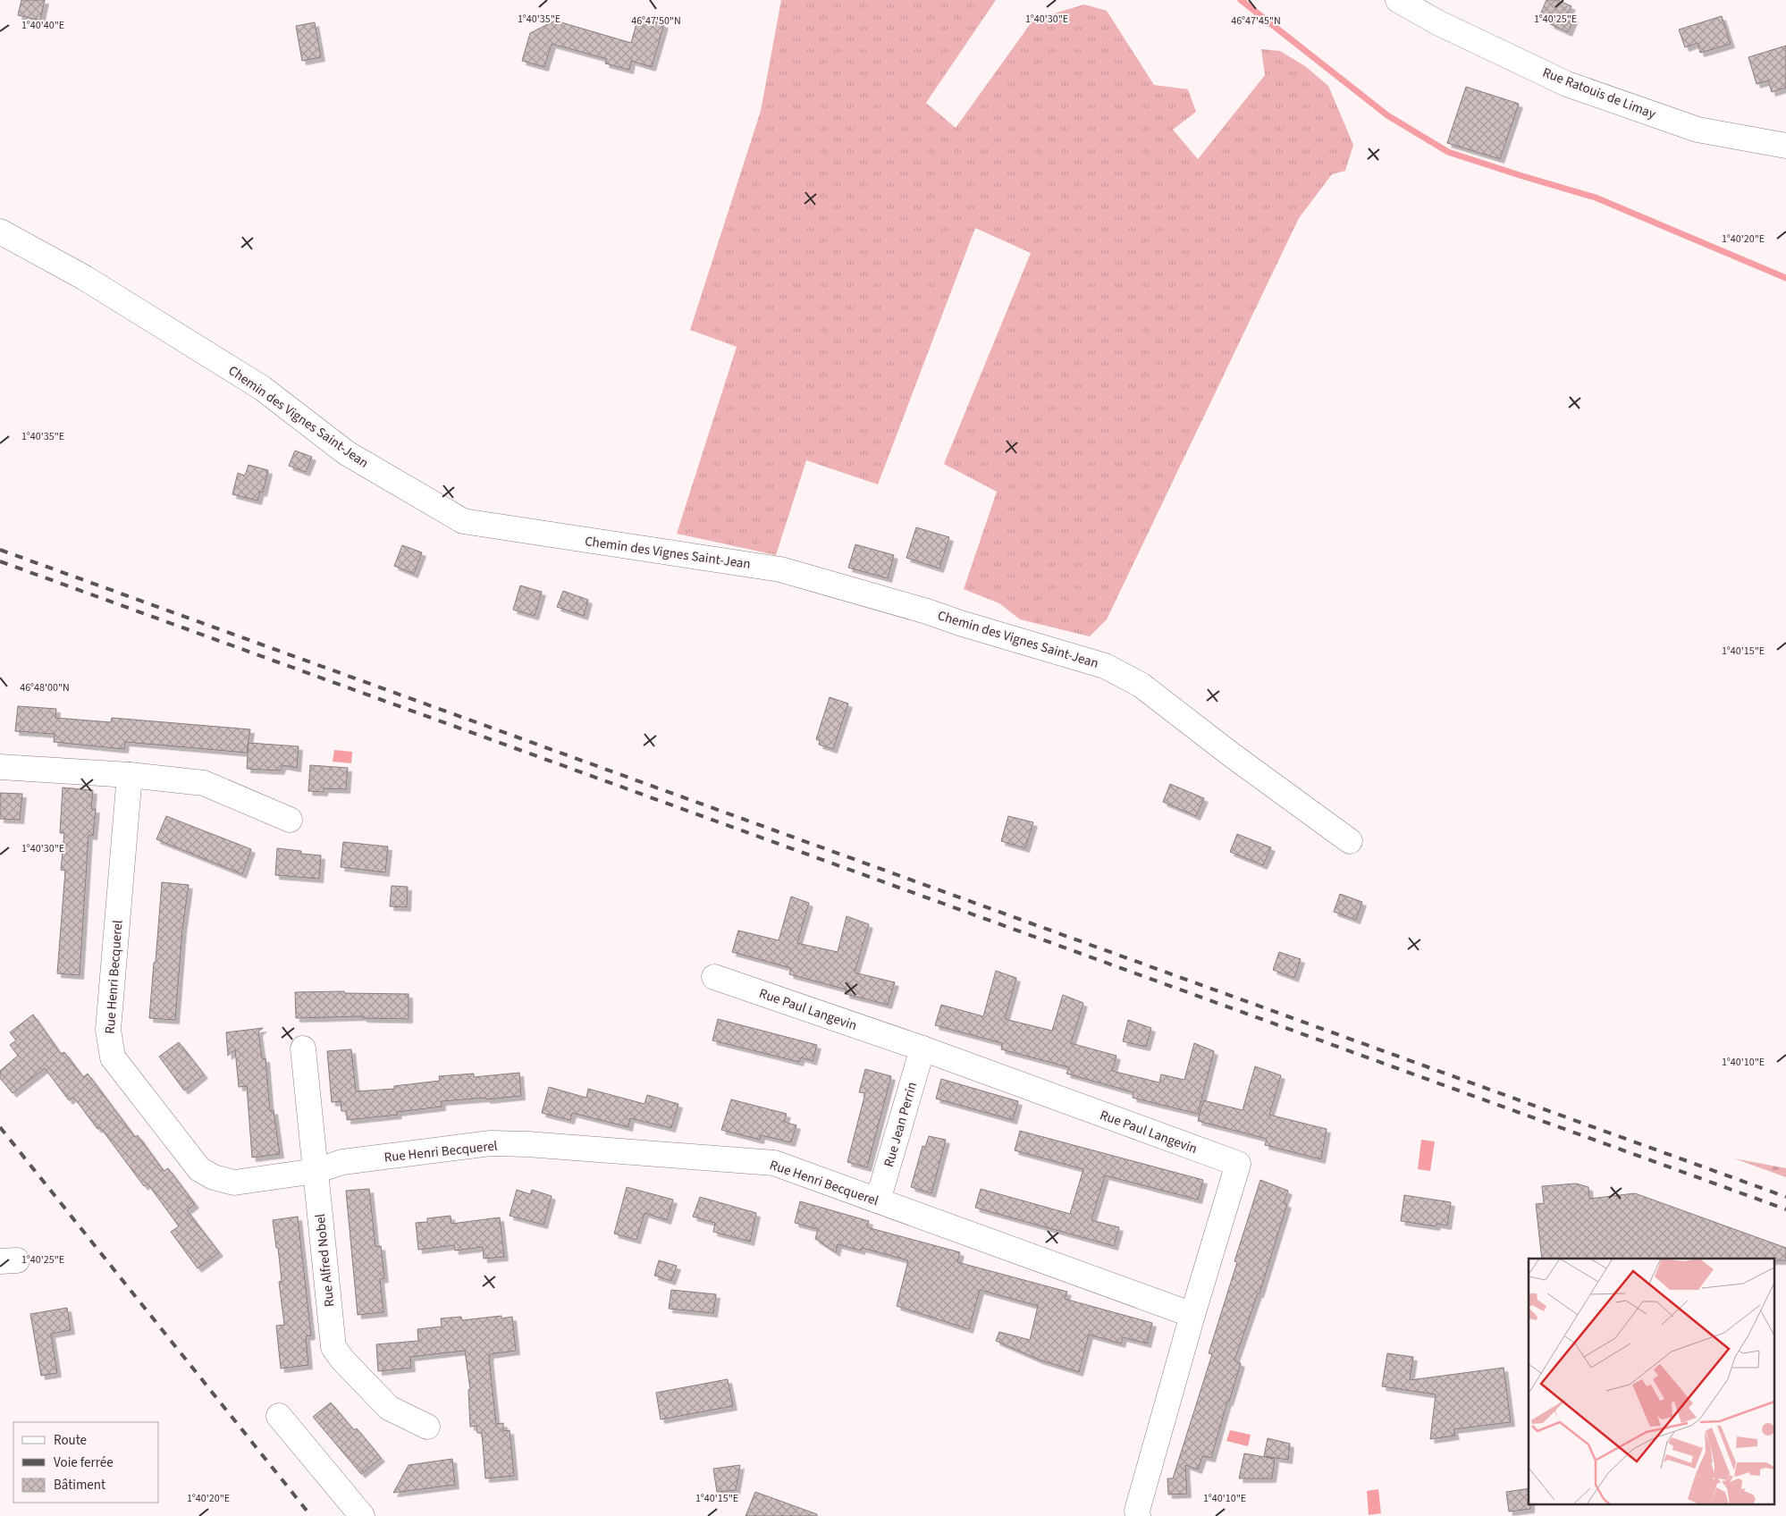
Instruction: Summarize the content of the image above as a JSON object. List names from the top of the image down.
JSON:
{
  "streets": {
    "street": [
      "Rue Ratouis de Limay",
      "Chemin des Vignes Saint-Jean",
      "Rue Henri Becquerel",
      "Rue Paul Langevin",
      "Rue Jean Perrin",
      "Rue Alfred Nobel"
    ]
  },
  "crossings": [
    ["Rue Henri Becquerel", "Rue Paul Langevin"],
    ["Rue Henri Becquerel", "Rue Jean Perrin"],
    ["Rue Henri Becquerel", "Rue Alfred Nobel"],
    ["Rue Paul Langevin", "Rue Jean Perrin"]
  ],
  "legend": ["Route", "Voie ferrée", "Bâtiment"],
  "coordinates": [
    "1°40'35\"E",
    "1°40'30\"E",
    "1°40'25\"E",
    "46°47'50\"N",
    "46°47'45\"N",
    "1°40'40\"E",
    "1°40'20\"E",
    "1°40'15\"E",
    "46°48'00\"N",
    "1°40'10\"E"
  ]
}
